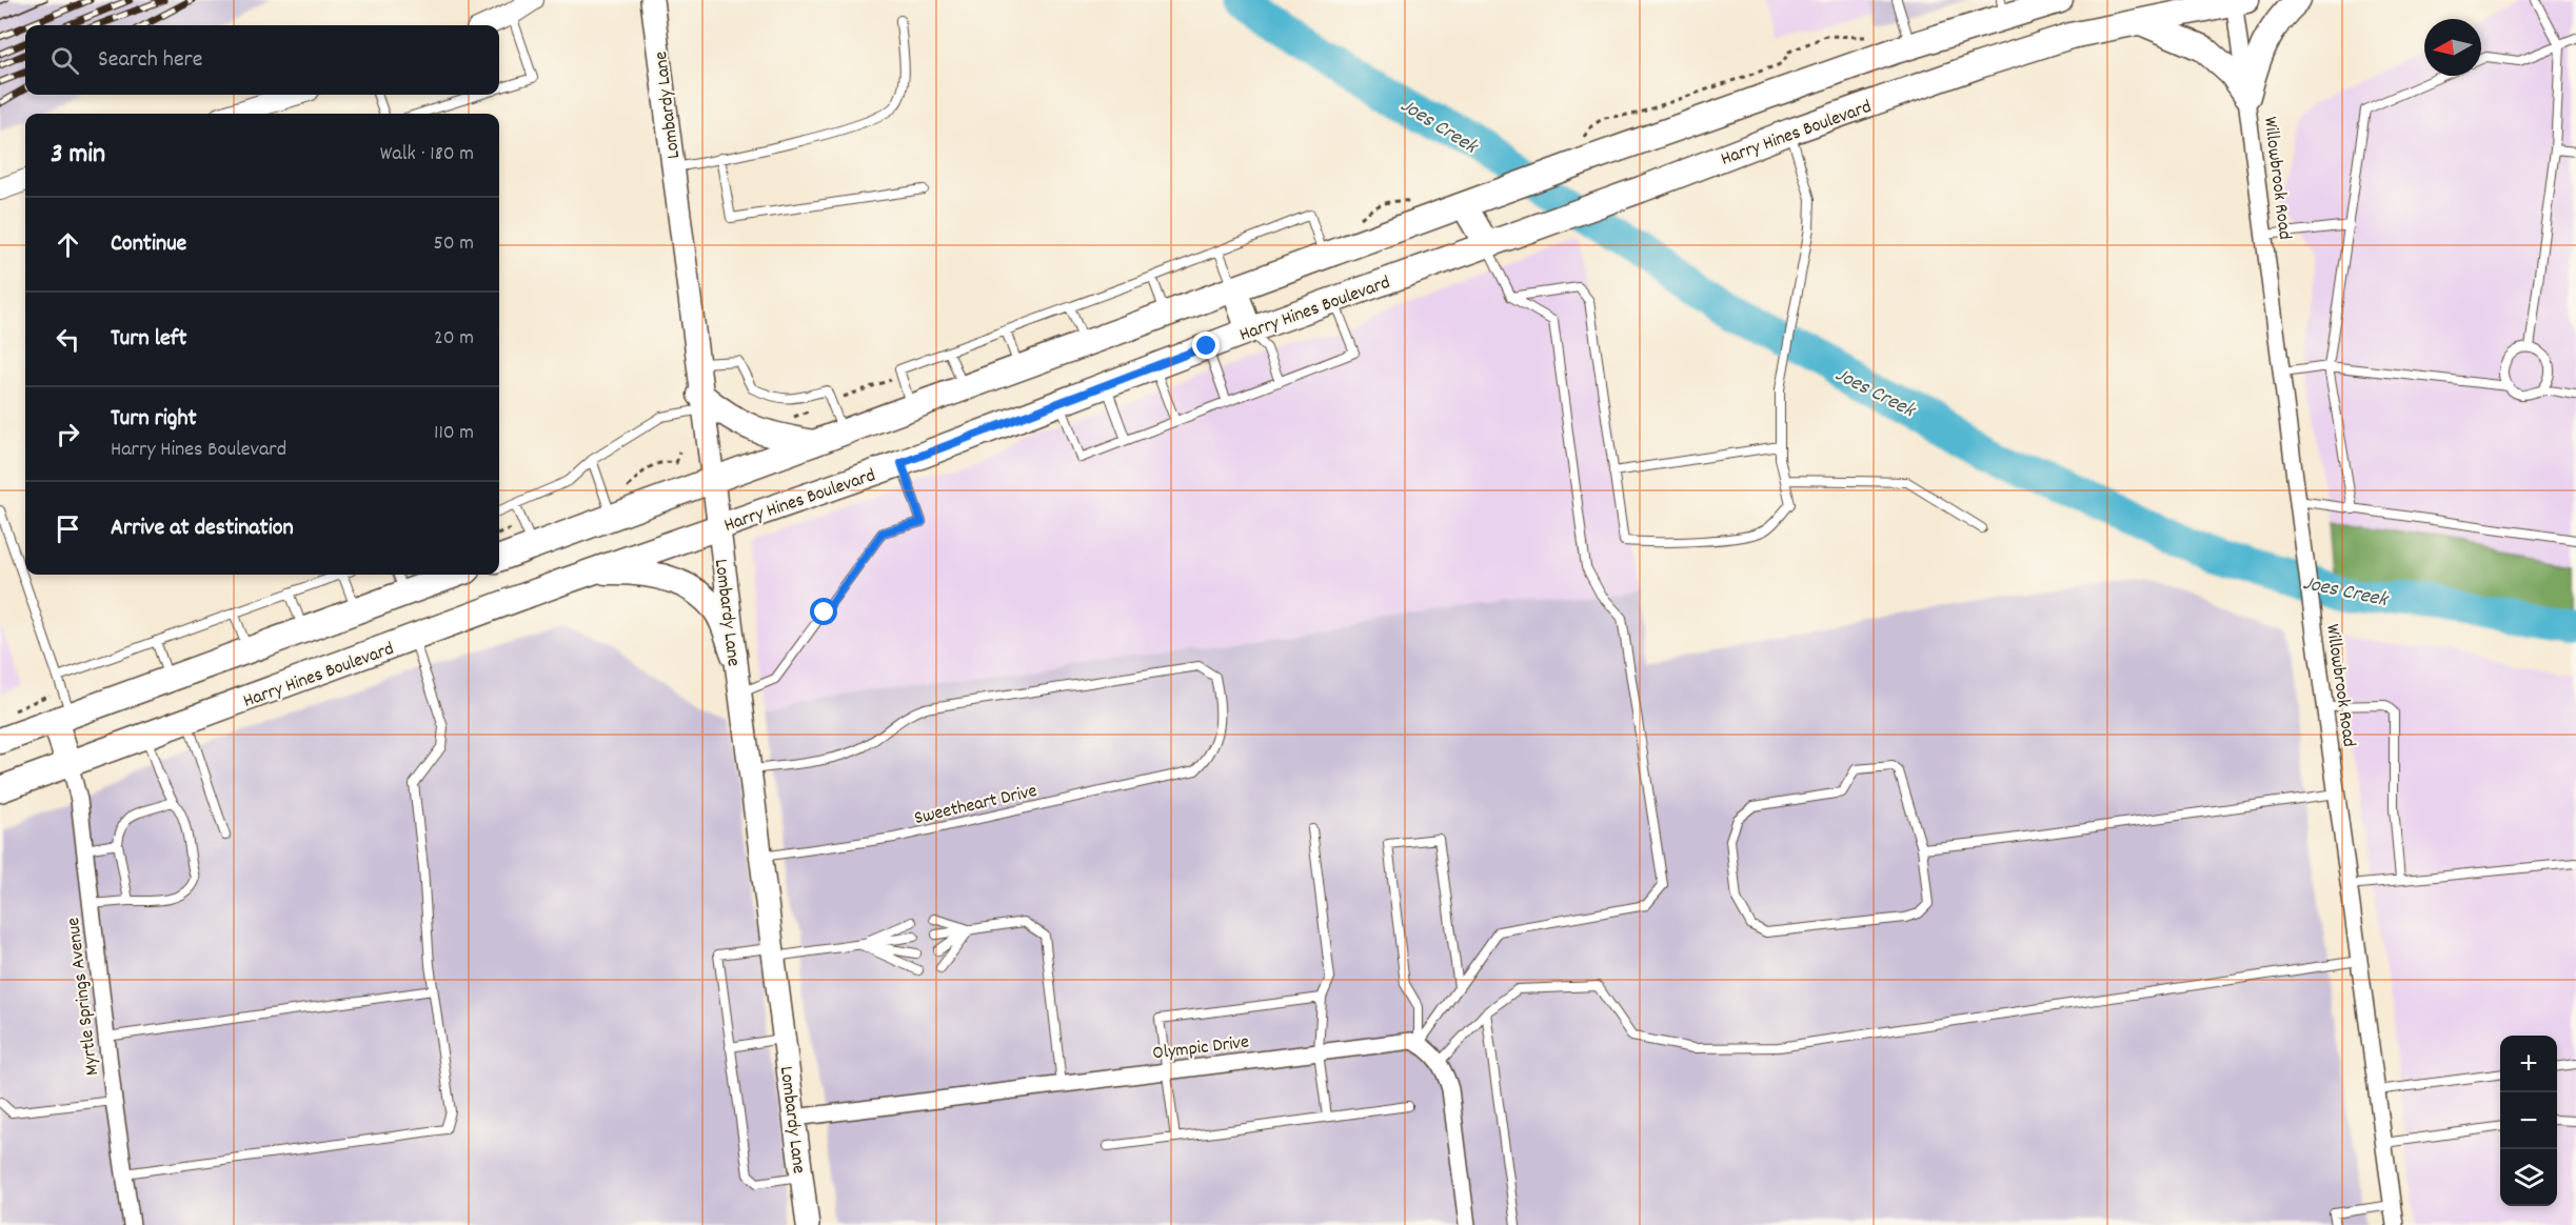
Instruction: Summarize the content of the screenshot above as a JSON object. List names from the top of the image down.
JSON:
{
  "streets": {
    "main road": ["Lombardy Lane", "Harry Hines Boulevard"],
    "street": ["Willowbrook Road", "Myrtle Springs Avenue", "Olympic Drive"],
    "lane": ["Sweetheart Drive"]
  },
  "crossings": [
    ["Lombardy Lane", "Harry Hines Boulevard"],
    ["Lombardy Lane", "Sweetheart Drive"],
    ["Lombardy Lane", "Olympic Drive"],
    ["Harry Hines Boulevard", "Willowbrook Road"],
    ["Harry Hines Boulevard", "Myrtle Springs Avenue"]
  ],
  "water": ["Joes Creek"],
  "north": "left",
  "page": {
    "search": "Search here",
    "heading": ["3 min", "Walk · 180 m"],
    "list": [
      ["Continue", "50 m"],
      ["Turn left", "20 m"],
      ["Turn right", "Harry Hines Boulevard", "110 m"],
      "Arrive at destination"
    ],
    "map_buttons": ["+", "−"]
  }
}
